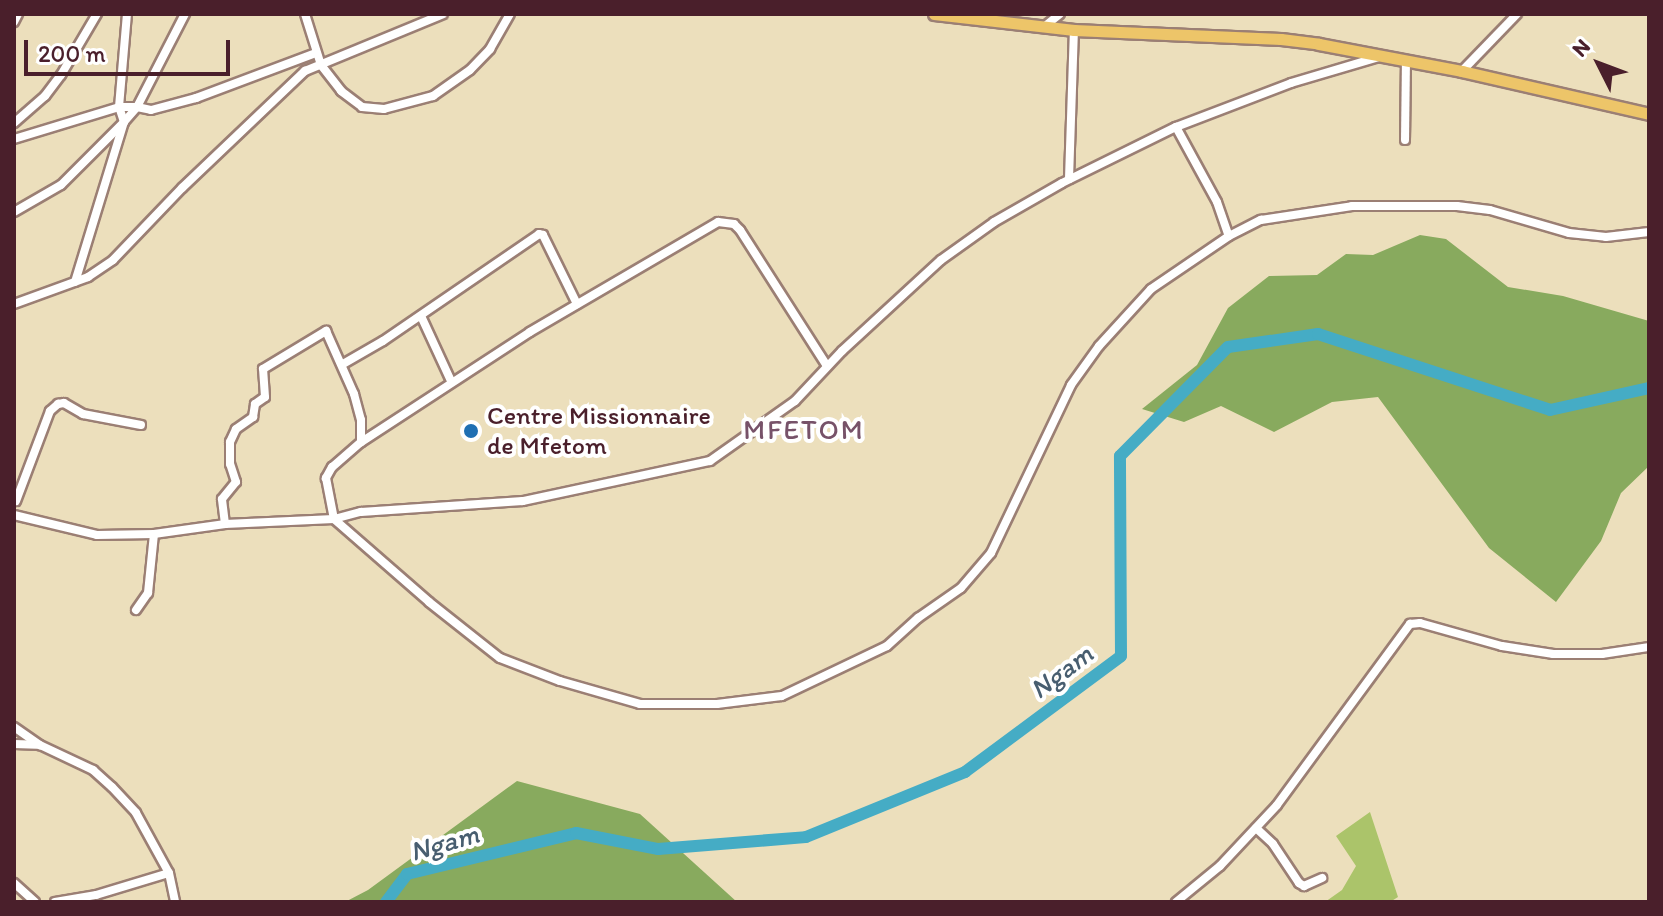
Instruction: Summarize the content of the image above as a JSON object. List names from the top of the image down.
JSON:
{
  "districts": ["MFETOM"],
  "water": ["Ngam"],
  "places": ["Centre Missionnaire de Mfetom"],
  "scale_bar": "200 m",
  "north": "top left"
}
